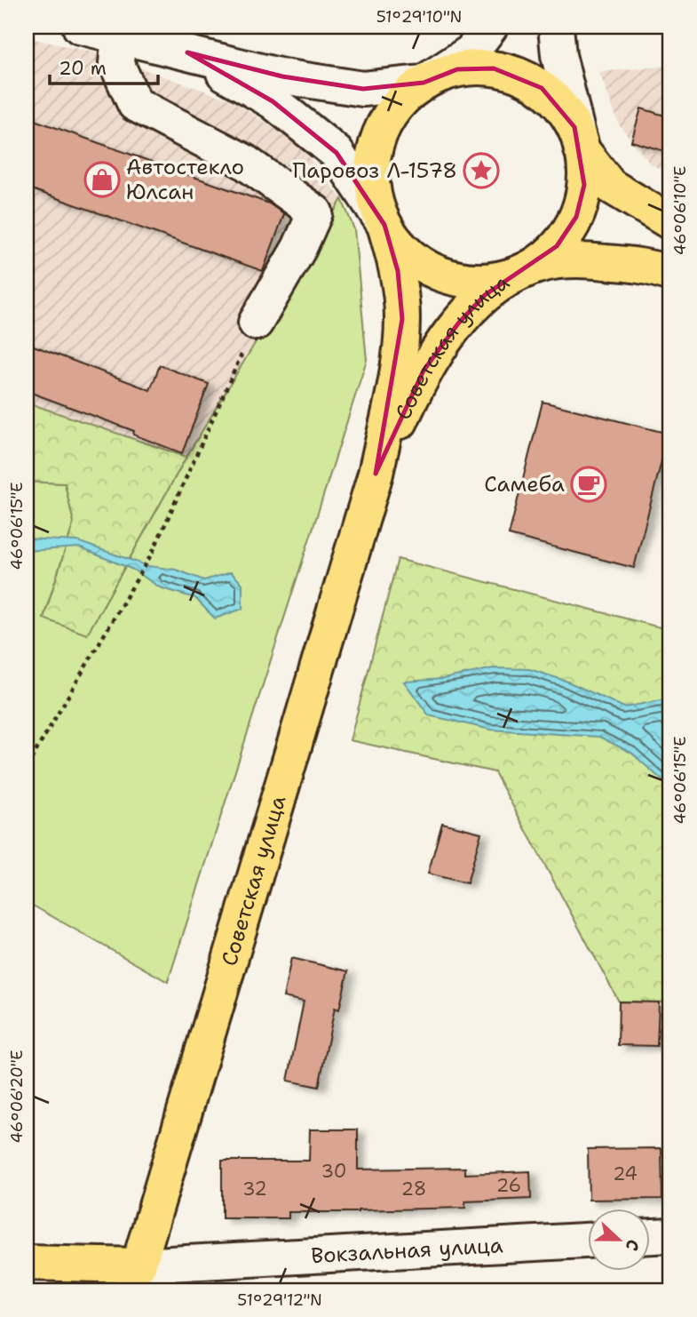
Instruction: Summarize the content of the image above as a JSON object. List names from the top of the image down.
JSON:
{
  "streets": {
    "main road": ["Советская улица", "Вокзальная улица"]
  },
  "crossings": [
    ["Советская улица", "Вокзальная улица"]
  ],
  "places": {
    "place": ["Паровоз Л-1578"],
    "shop": ["Автостекло Юлсан"],
    "cafe": ["Самеба"]
  },
  "house_numbers": [
    "30",
    "24",
    "26",
    "32",
    "28"
  ],
  "scale_bar": "20 m",
  "north": "right",
  "coordinates": [
    "51°29'10\"N",
    "46°06'10\"E",
    "46°06'15\"E",
    "46°06'20\"E",
    "51°29'12\"N"
  ]
}
